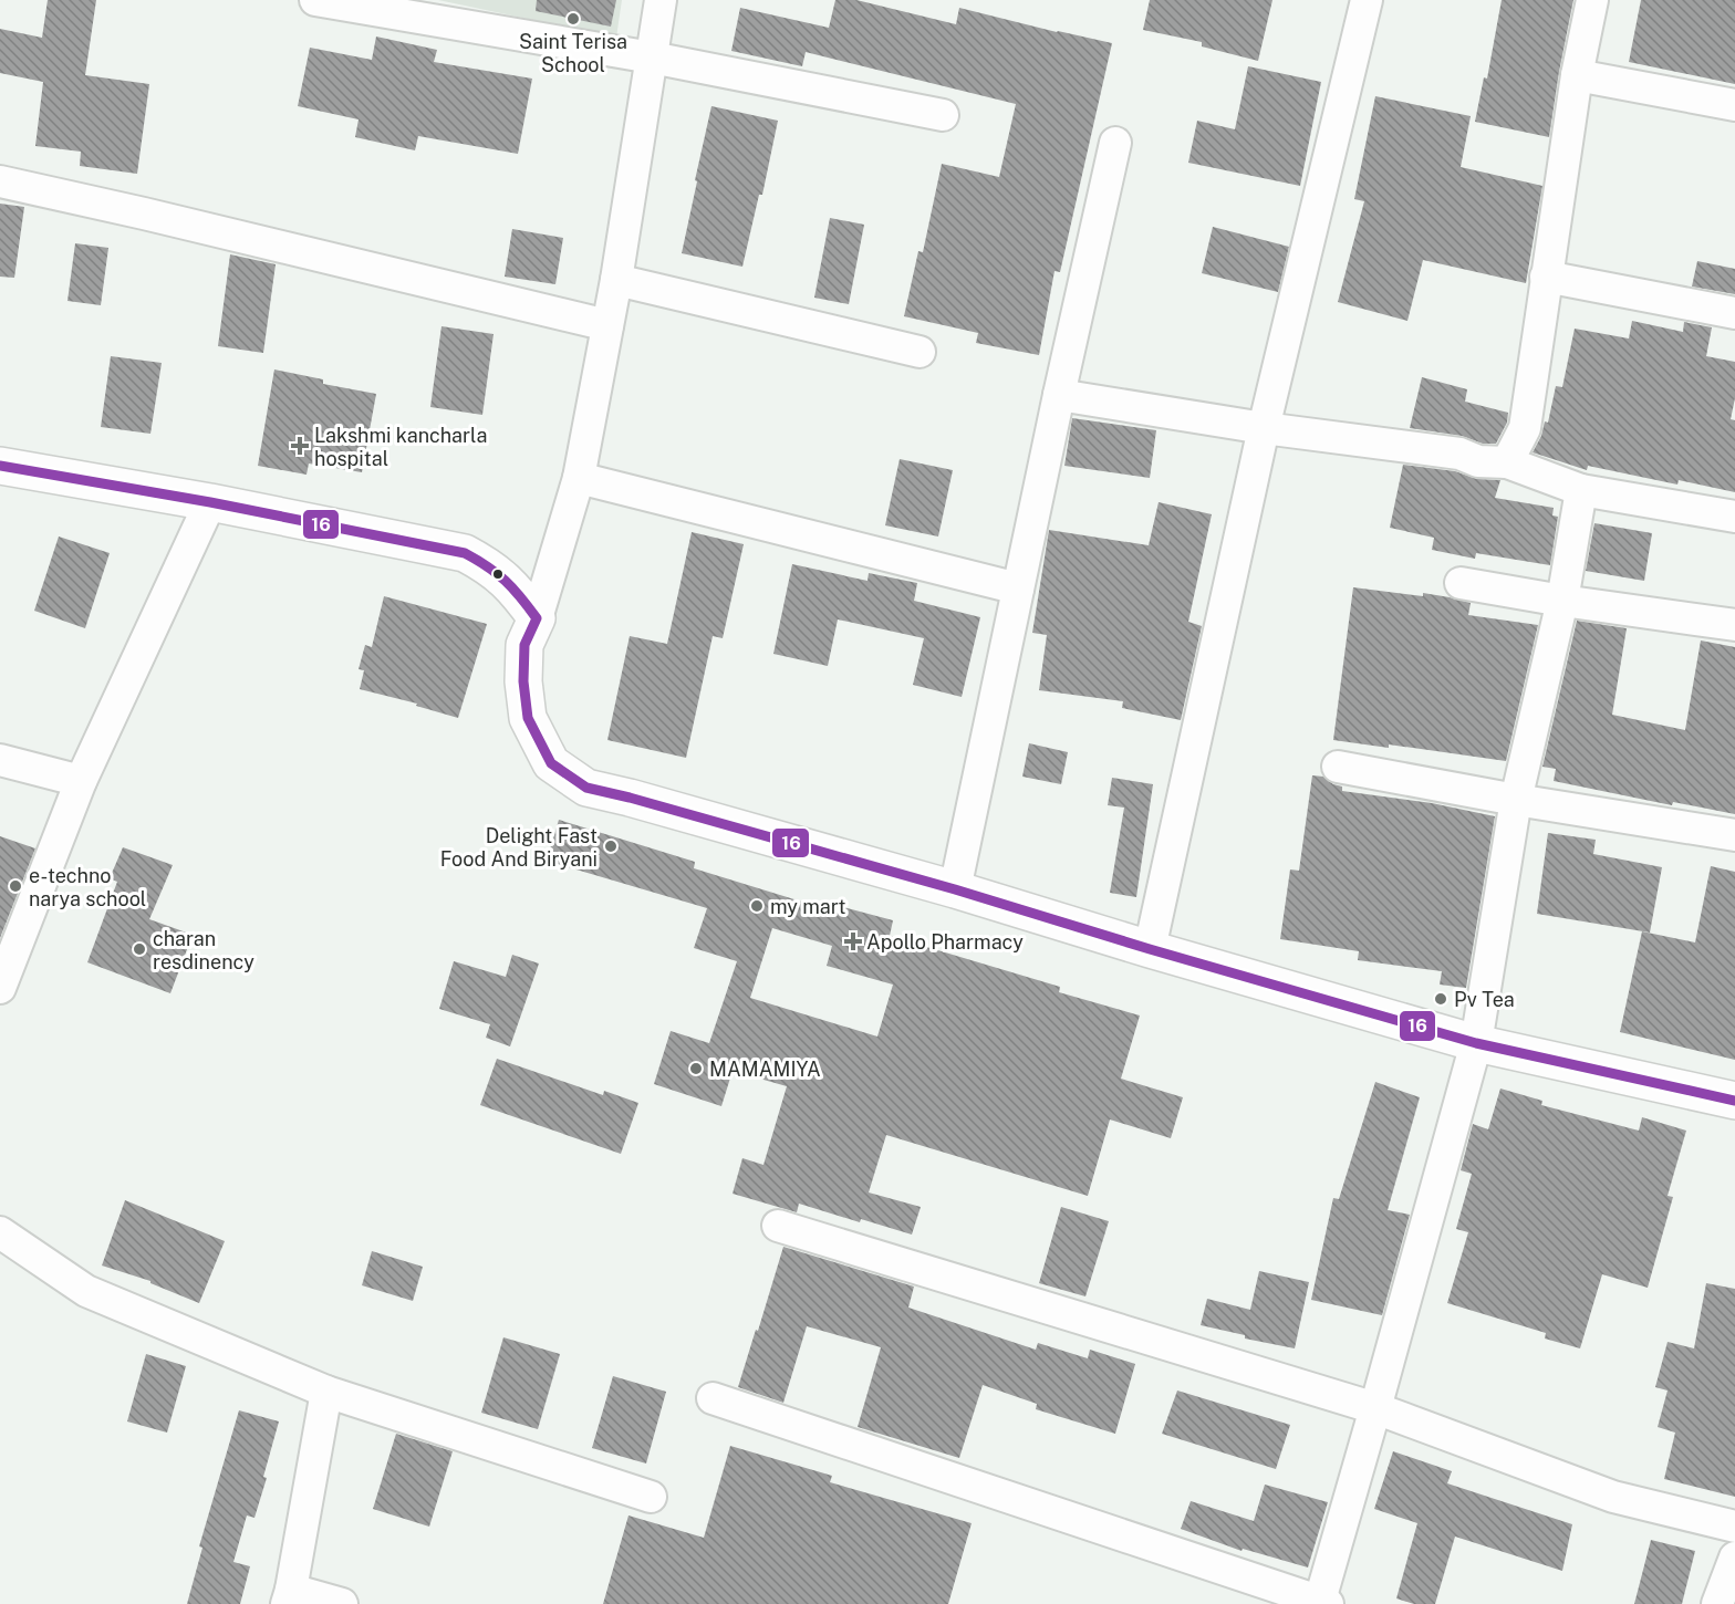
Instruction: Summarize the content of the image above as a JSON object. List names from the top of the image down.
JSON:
{
  "places": {
    "other": [
      "Saint Terisa School",
      "Delight Fast Food And Biryani",
      "e-techno narya school",
      "my mart",
      "charan resdinency",
      "Pv Tea",
      "MAMAMIYA"
    ],
    "health": ["Lakshmi kancharla hospital", "Apollo Pharmacy"]
  },
  "lines": ["transit line 16"]
}
